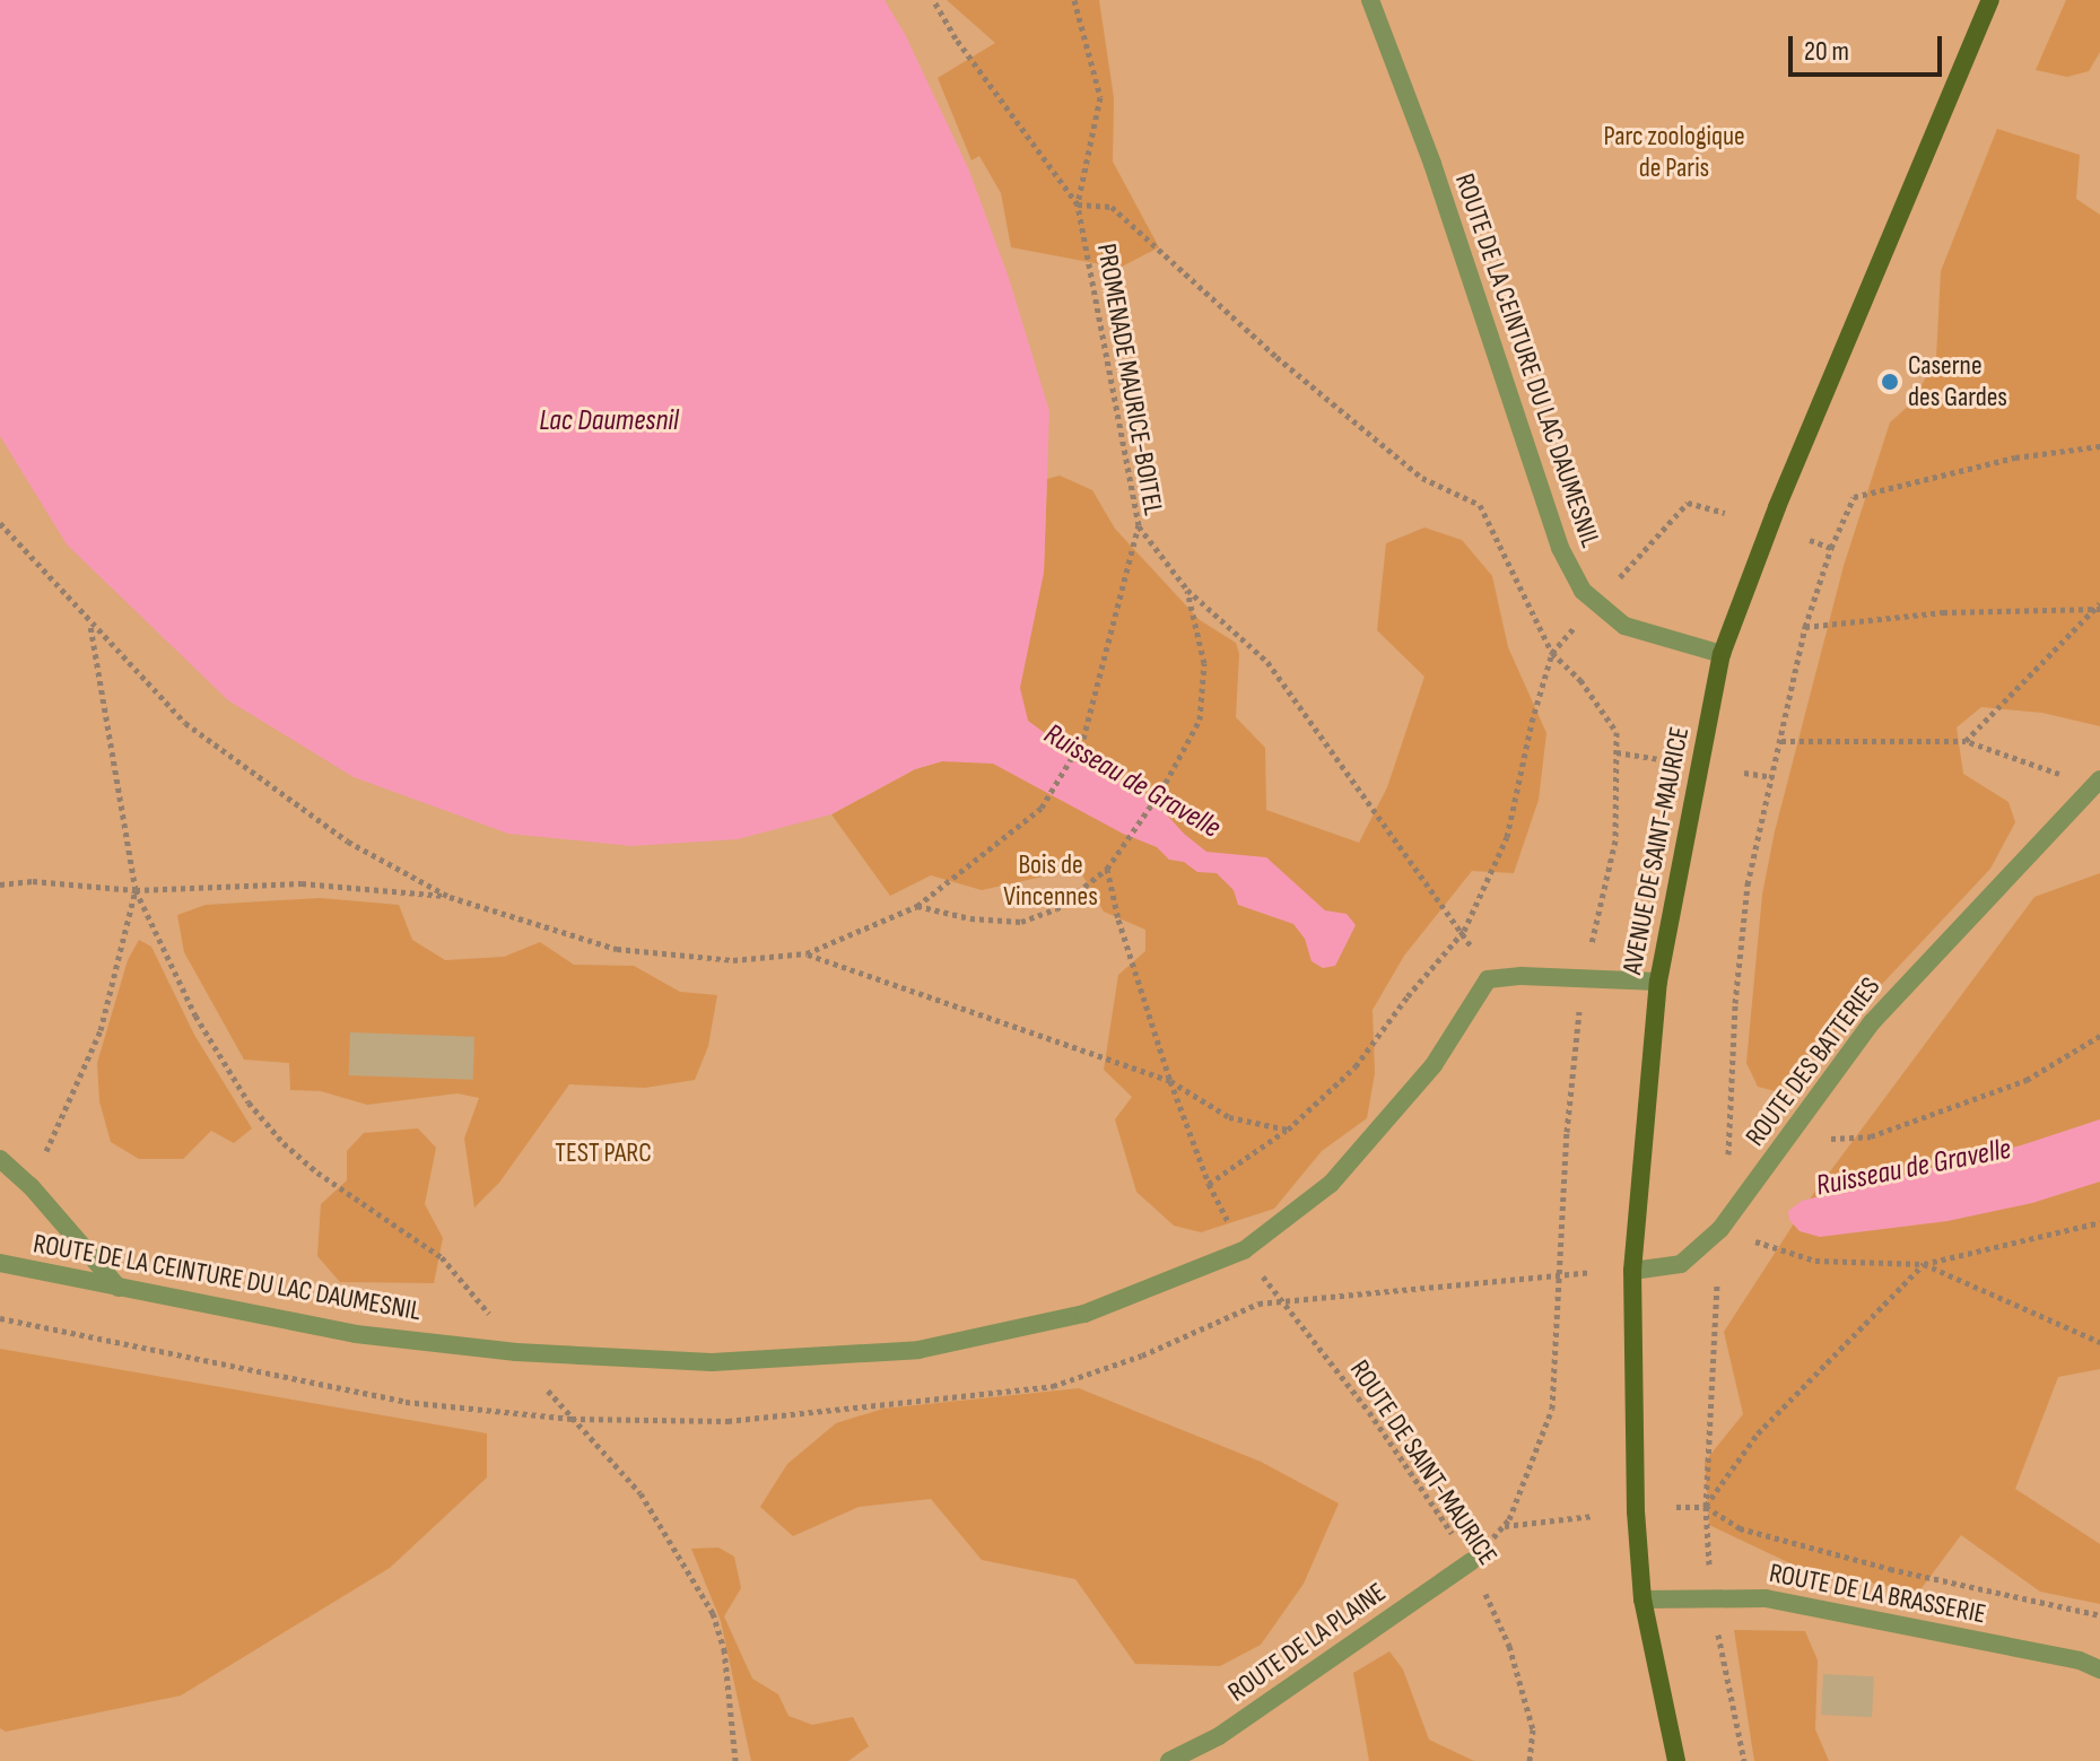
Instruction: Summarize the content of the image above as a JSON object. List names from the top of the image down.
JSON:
{
  "streets": {
    "main road": ["AVENUE DE SAINT-MAURICE"],
    "street": [
      "ROUTE DE LA CEINTURE DU LAC DAUMESNIL",
      "ROUTE DES BATTERIES",
      "ROUTE DE LA BRASSERIE",
      "ROUTE DE LA PLAINE"
    ],
    "path": ["PROMENADE MAURICE-BOITEL", "ROUTE DE SAINT-MAURICE"]
  },
  "crossings": [
    ["ROUTE DE LA CEINTURE DU LAC DAUMESNIL", "AVENUE DE SAINT-MAURICE"],
    ["AVENUE DE SAINT-MAURICE", "ROUTE DES BATTERIES"],
    ["AVENUE DE SAINT-MAURICE", "ROUTE DE LA BRASSERIE"],
    ["ROUTE DE SAINT-MAURICE", "ROUTE DE LA PLAINE"]
  ],
  "water": ["Lac Daumesnil", "Ruisseau de Gravelle"],
  "parks": ["Parc zoologique de Paris", "Bois de Vincennes", "TEST PARC"],
  "places": ["Caserne des Gardes"],
  "scale_bar": "20 m"
}
